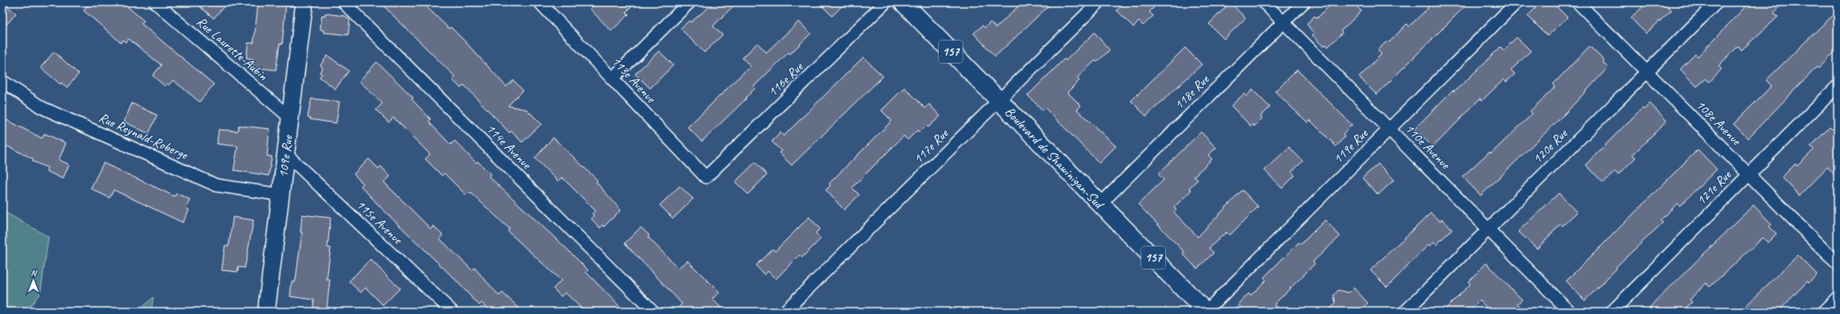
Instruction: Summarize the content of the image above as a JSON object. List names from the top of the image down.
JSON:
{
  "streets": {
    "main road": ["157", "Boulevard de Shawinigan-Sud"],
    "street": [
      "Rue Laurette-Aubin",
      "113e Avenue",
      "116e Rue",
      "118e Rue",
      "108e Avenue",
      "Rue Reynald-Roberge",
      "114e Avenue",
      "117e Rue",
      "119e Rue",
      "110e Avenue",
      "120e Rue",
      "109e Rue",
      "121e Rue",
      "115e Avenue"
    ]
  },
  "crossings": [
    ["Rue Laurette-Aubin", "109e Rue"],
    ["113e Avenue", "116e Rue"],
    ["118e Rue", "110e Avenue"],
    ["118e Rue", "Boulevard de Shawinigan-Sud"],
    ["108e Avenue", "120e Rue"],
    ["108e Avenue", "121e Rue"],
    ["Rue Reynald-Roberge", "109e Rue"],
    ["117e Rue", "Boulevard de Shawinigan-Sud"],
    ["119e Rue", "110e Avenue"],
    ["119e Rue", "Boulevard de Shawinigan-Sud"],
    ["110e Avenue", "120e Rue"],
    ["109e Rue", "115e Avenue"]
  ],
  "north": "top"
}
